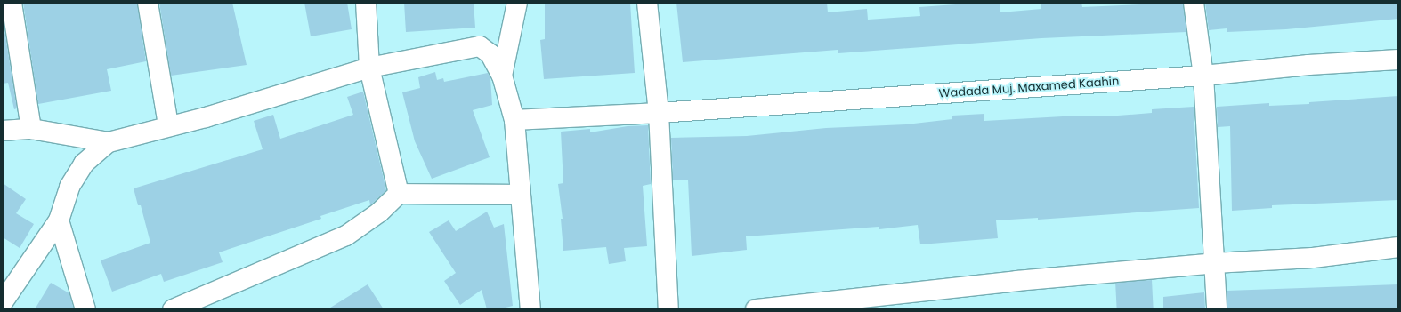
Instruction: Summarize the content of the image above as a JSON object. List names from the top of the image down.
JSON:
{
  "streets": {
    "street": ["Wadada Muj. Maxamed Kaahin"]
  }
}
